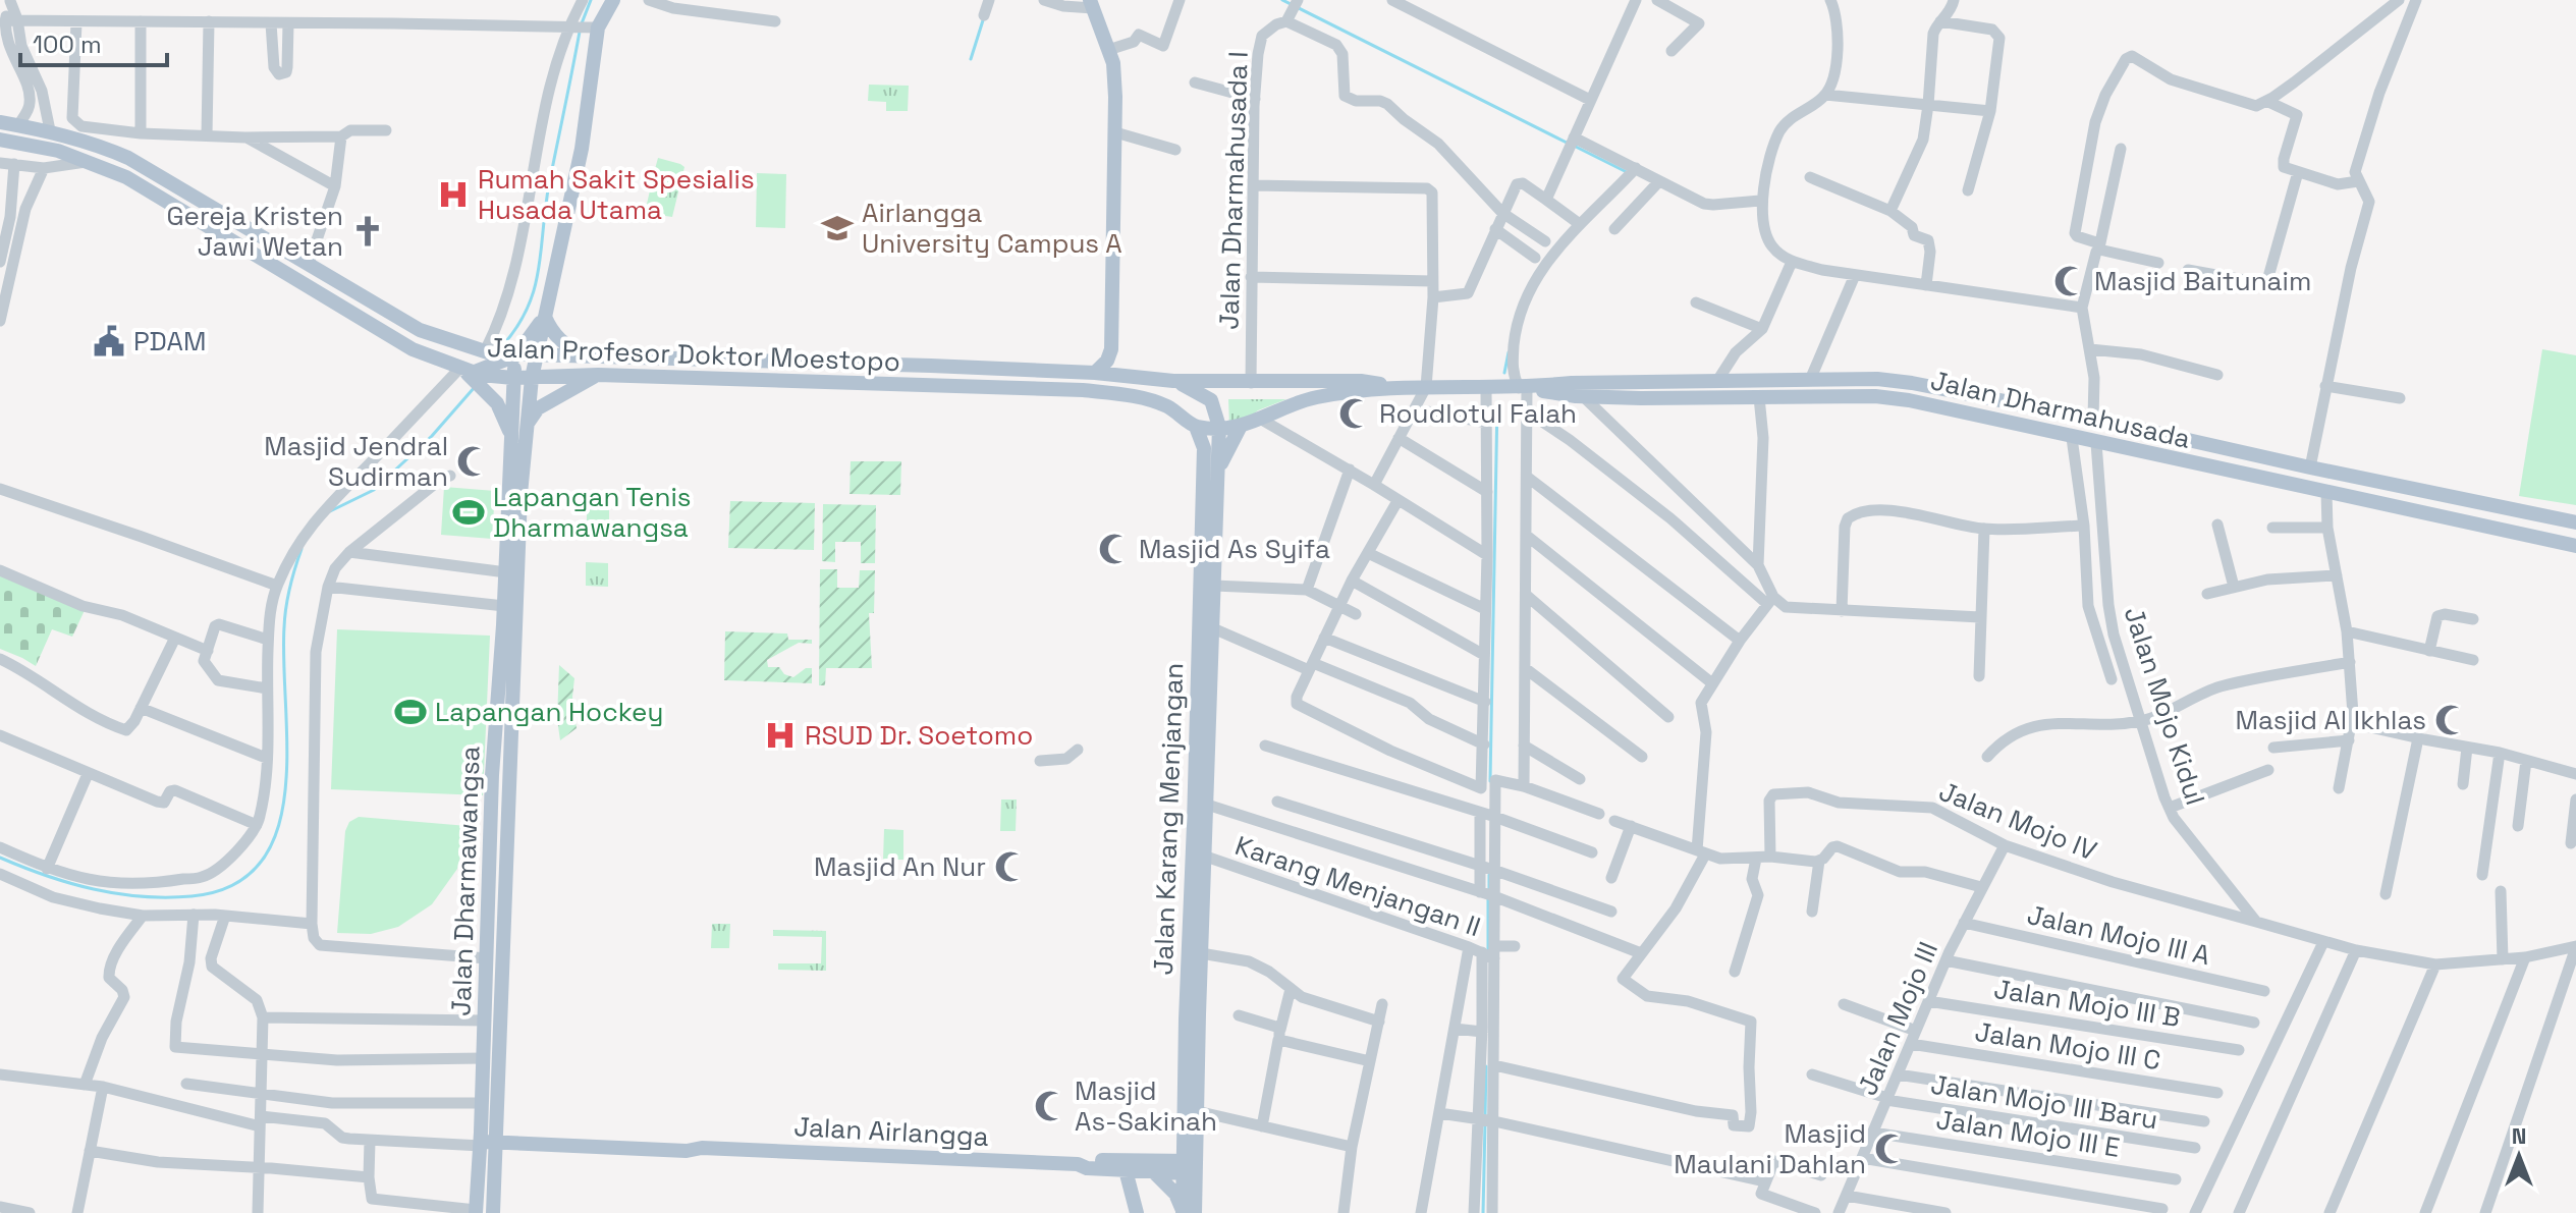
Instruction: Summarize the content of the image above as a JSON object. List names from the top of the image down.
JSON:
{
  "streets": {
    "main road": [
      "Jalan Profesor Doktor Moestopo",
      "Jalan Dharmahusada",
      "Jalan Karang Menjangan",
      "Jalan Dharmawangsa",
      "Jalan Airlangga"
    ],
    "street": [
      "Jalan Dharmahusada I",
      "Jalan Mojo Kidul",
      "Jalan Mojo IV",
      "Karang Menjangan II",
      "Jalan Mojo III A",
      "Jalan Mojo III B",
      "Jalan Mojo III",
      "Jalan Mojo III C",
      "Jalan Mojo III Baru",
      "Jalan Mojo III E"
    ]
  },
  "crossings": [
    ["Jalan Dharmahusada I", "Jalan Dharmahusada"],
    ["Jalan Profesor Doktor Moestopo", "Jalan Dharmahusada"],
    ["Jalan Profesor Doktor Moestopo", "Jalan Karang Menjangan"],
    ["Jalan Profesor Doktor Moestopo", "Jalan Dharmawangsa"],
    ["Jalan Dharmahusada", "Jalan Mojo Kidul"],
    ["Jalan Mojo Kidul", "Jalan Mojo IV"],
    ["Jalan Karang Menjangan", "Karang Menjangan II"],
    ["Jalan Karang Menjangan", "Jalan Airlangga"],
    ["Jalan Mojo IV", "Jalan Mojo III"],
    ["Jalan Dharmawangsa", "Jalan Airlangga"],
    ["Jalan Mojo III A", "Jalan Mojo III"],
    ["Jalan Mojo III B", "Jalan Mojo III"],
    ["Jalan Mojo III", "Jalan Mojo III C"],
    ["Jalan Mojo III", "Jalan Mojo III Baru"],
    ["Jalan Mojo III", "Jalan Mojo III E"]
  ],
  "places": {
    "hospital": ["Rumah Sakit Spesialis Husada Utama", "RSUD Dr. Soetomo"],
    "school or university": ["Airlangga University Campus A"],
    "church": ["Gereja Kristen Jawi Wetan"],
    "mosque": [
      "Masjid Baitunaim",
      "Roudlotul Falah",
      "Masjid Jendral Sudirman",
      "Masjid As Syifa",
      "Masjid Al Ikhlas",
      "Masjid An Nur",
      "Masjid As-Sakinah",
      "Masjid Maulani Dahlan"
    ],
    "public building": ["PDAM"],
    "sports": ["Lapangan Tenis Dharmawangsa", "Lapangan Hockey"]
  },
  "scale_bar": "100 m",
  "north": "top"
}
